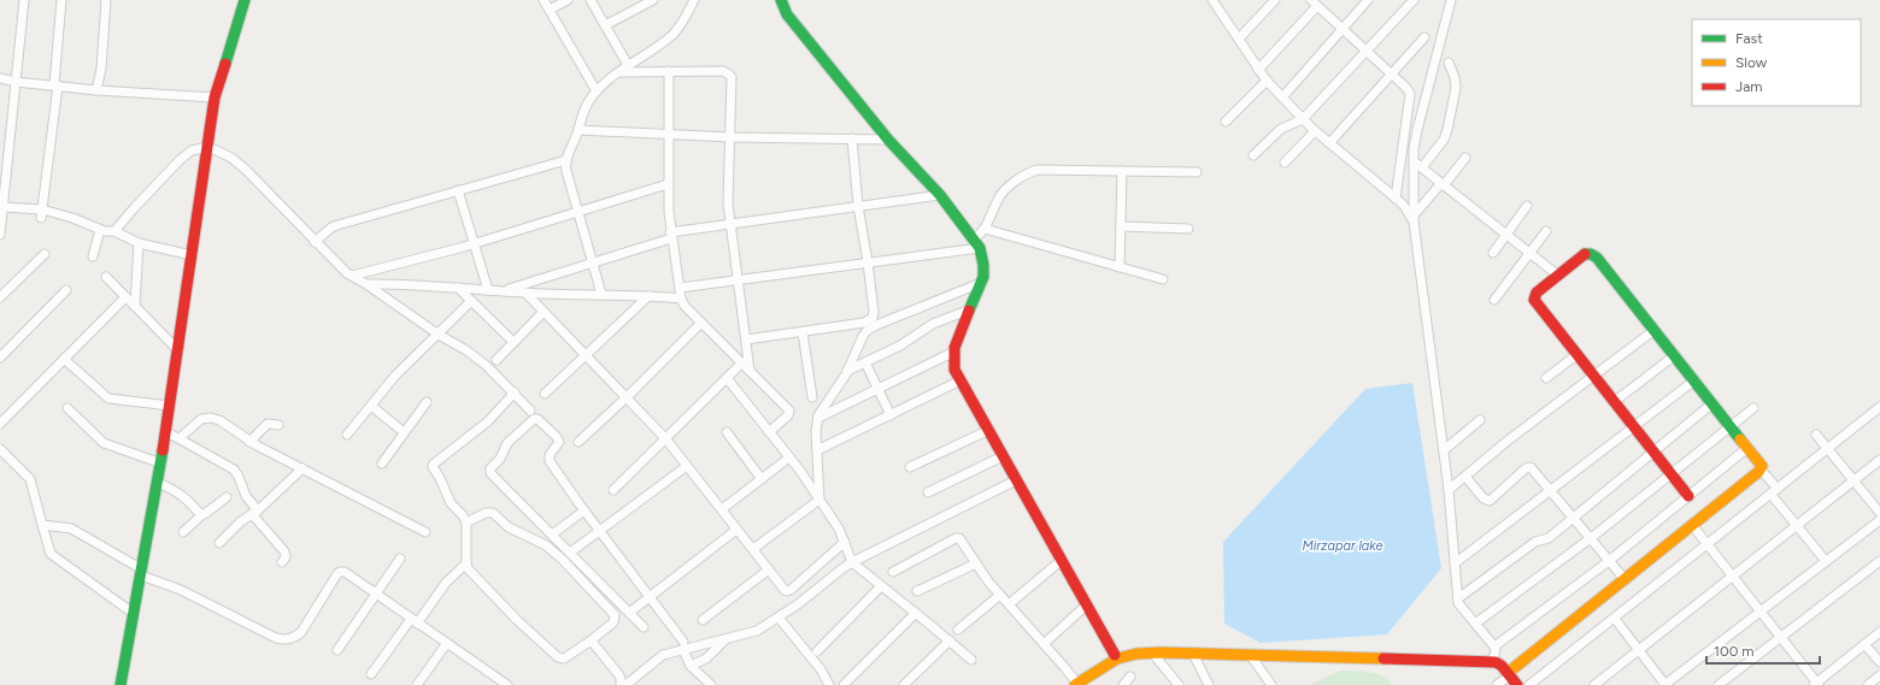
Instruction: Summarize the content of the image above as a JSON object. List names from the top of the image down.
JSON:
{
  "water": ["Mirzapar lake"],
  "legend": ["Fast", "Slow", "Jam"],
  "scale_bar": "100 m"
}
